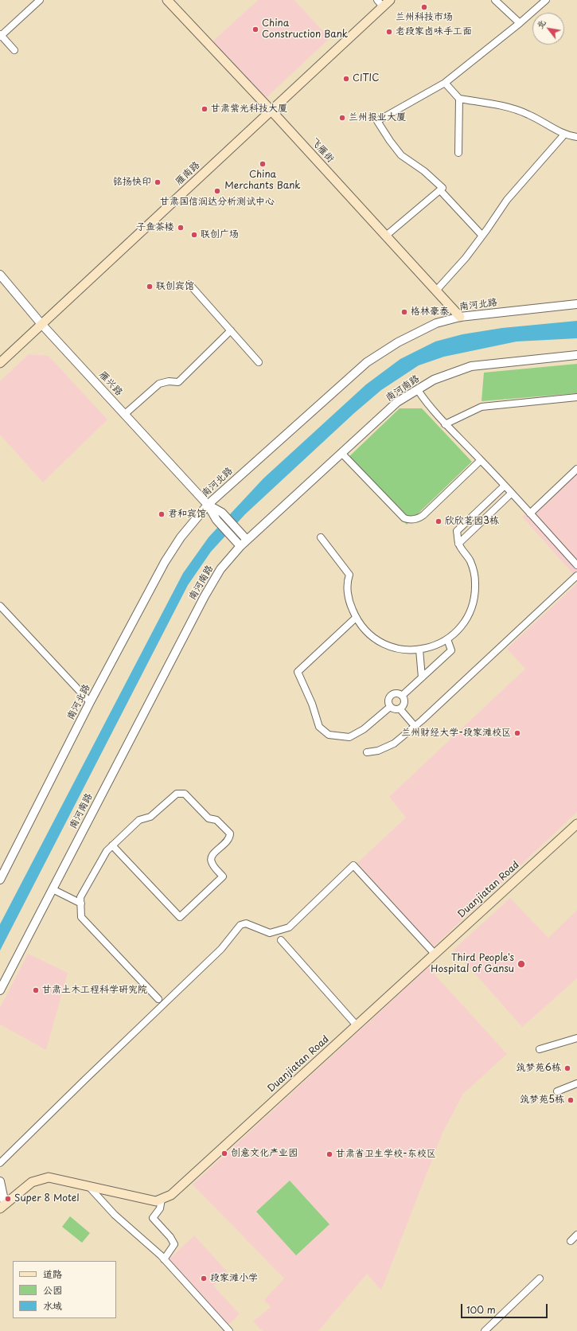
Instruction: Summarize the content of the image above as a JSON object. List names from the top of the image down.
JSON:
{
  "streets": {
    "main road": ["飞雁街", "雁南路", "Duanjiatan Road"],
    "street": ["南河北路", "雁兴路", "南河南路"]
  },
  "crossings": [
    ["飞雁街", "雁南路"],
    ["飞雁街", "南河北路"],
    ["雁南路", "雁兴路"],
    ["南河北路", "雁兴路"]
  ],
  "places": [
    "兰州科技市场",
    "China Construction Bank",
    "老段家卤味手工面",
    "CITIC",
    "甘肃紫光科技大厦",
    "兰州报业大厦",
    "China Merchants Bank",
    "铭扬快印",
    "甘肃国信润达分析测试中心",
    "子鱼茶楼",
    "联创广场",
    "联创宾馆",
    "格林豪泰",
    "君和宾馆",
    "欣欣茗园3栋",
    "兰州财经大学-段家滩校区",
    "Third People's Hospital of Gansu",
    "甘肃土木工程科学研究院",
    "筑梦苑6栋",
    "筑梦苑5栋",
    "创意文化产业园",
    "甘肃省卫生学校-东校区",
    "Super 8 Motel",
    "段家滩小学"
  ],
  "legend": ["道路", "公园", "水域"],
  "scale_bar": "100 m",
  "north": "top left"
}
